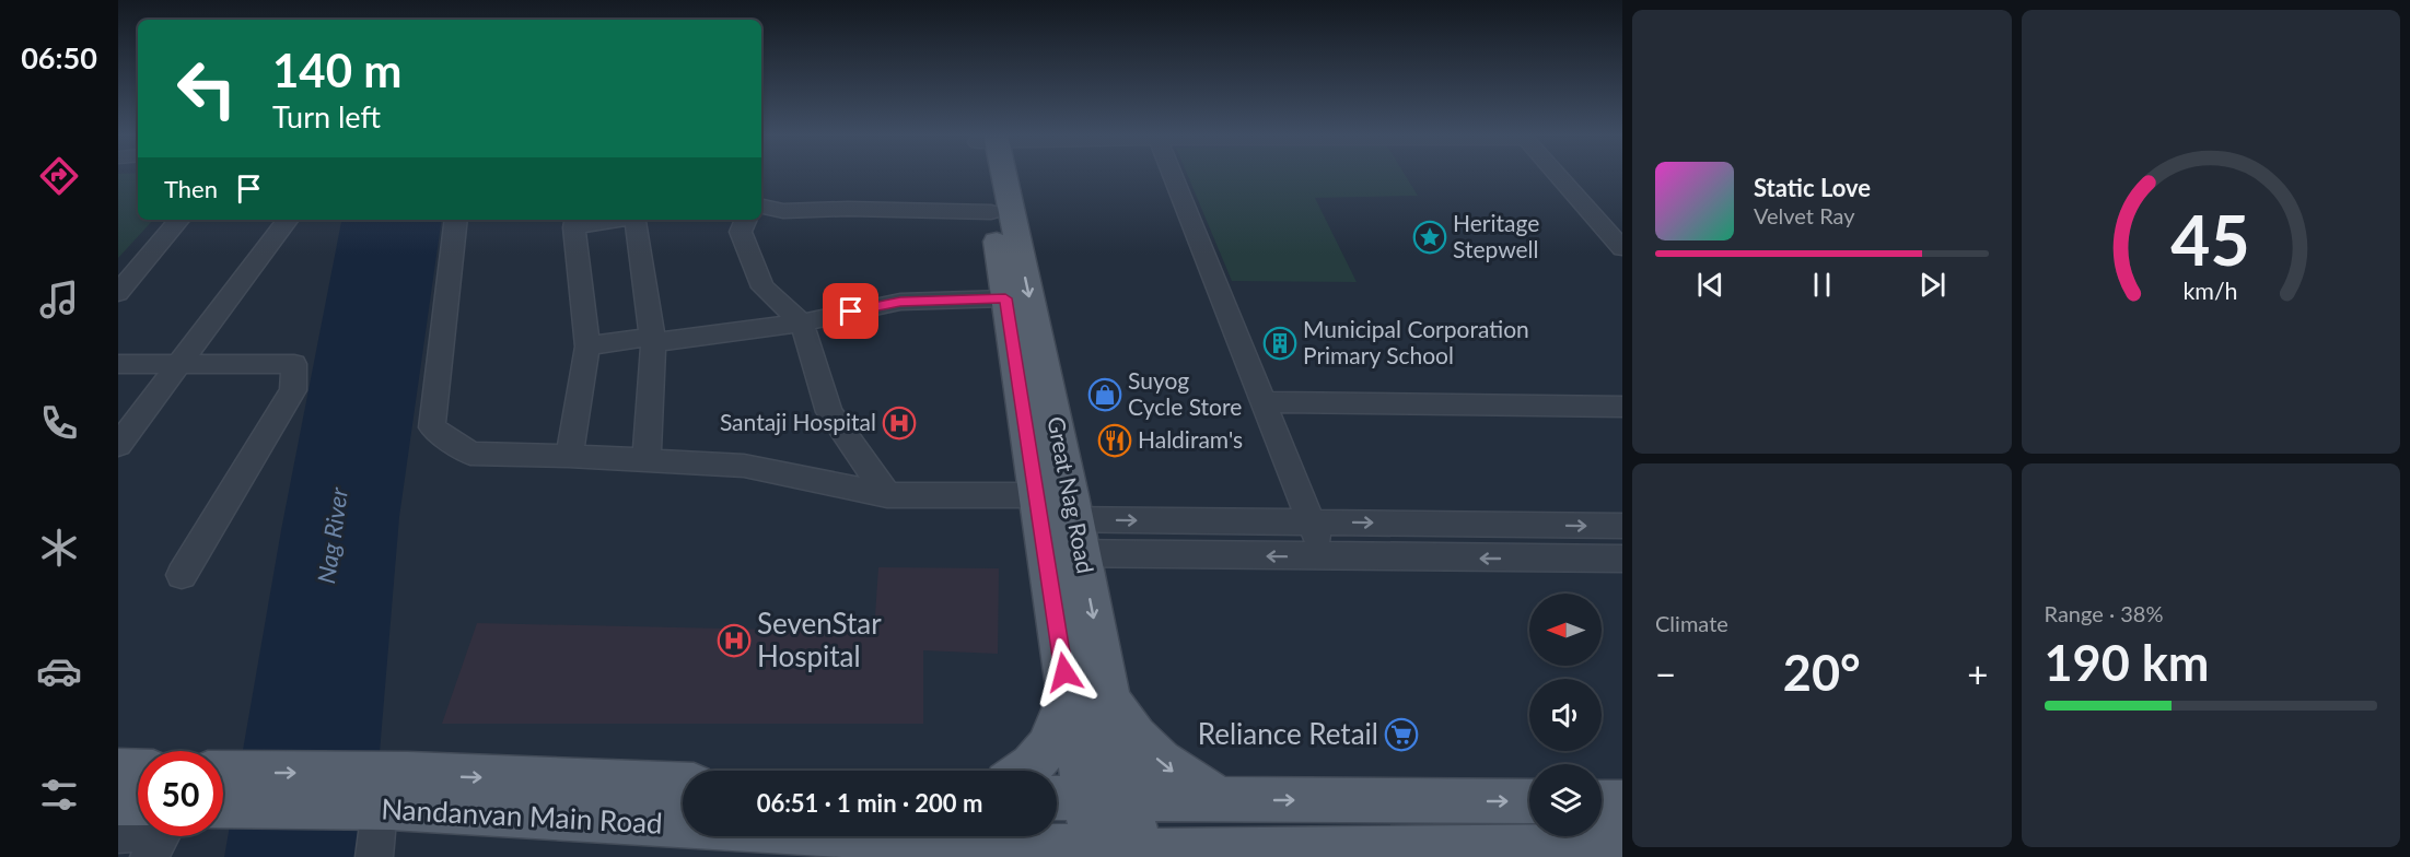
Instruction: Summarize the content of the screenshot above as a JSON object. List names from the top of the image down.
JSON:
{
  "streets": {
    "main road": ["Great Nag Road", "Nandanvan Main Road"]
  },
  "crossings": [
    ["Great Nag Road", "Nandanvan Main Road"]
  ],
  "water": ["Nag River"],
  "places": {
    "place": ["Heritage Stepwell"],
    "building": ["Municipal Corporation Primary School"],
    "shop": ["Suyog Cycle Store"],
    "hospital": ["Santaji Hospital", "SevenStar Hospital"],
    "restaurant": ["Haldiram's"],
    "supermarket": ["Reliance Retail"]
  },
  "north": "left",
  "page": {
    "tabs": "06:50",
    "turn": ["140 m", "Turn left"],
    "then": "Then",
    "song": ["Static Love", "Velvet Ray"],
    "tile": [
      "Climate",
      ["Range · 38%", "190 km"]
    ],
    "heat": ["−", "20°", "+"],
    "limit": "50",
    "trip": "06:51 · 1 min · 200 m",
    "gauge": ["45", "km/h"]
  }
}
